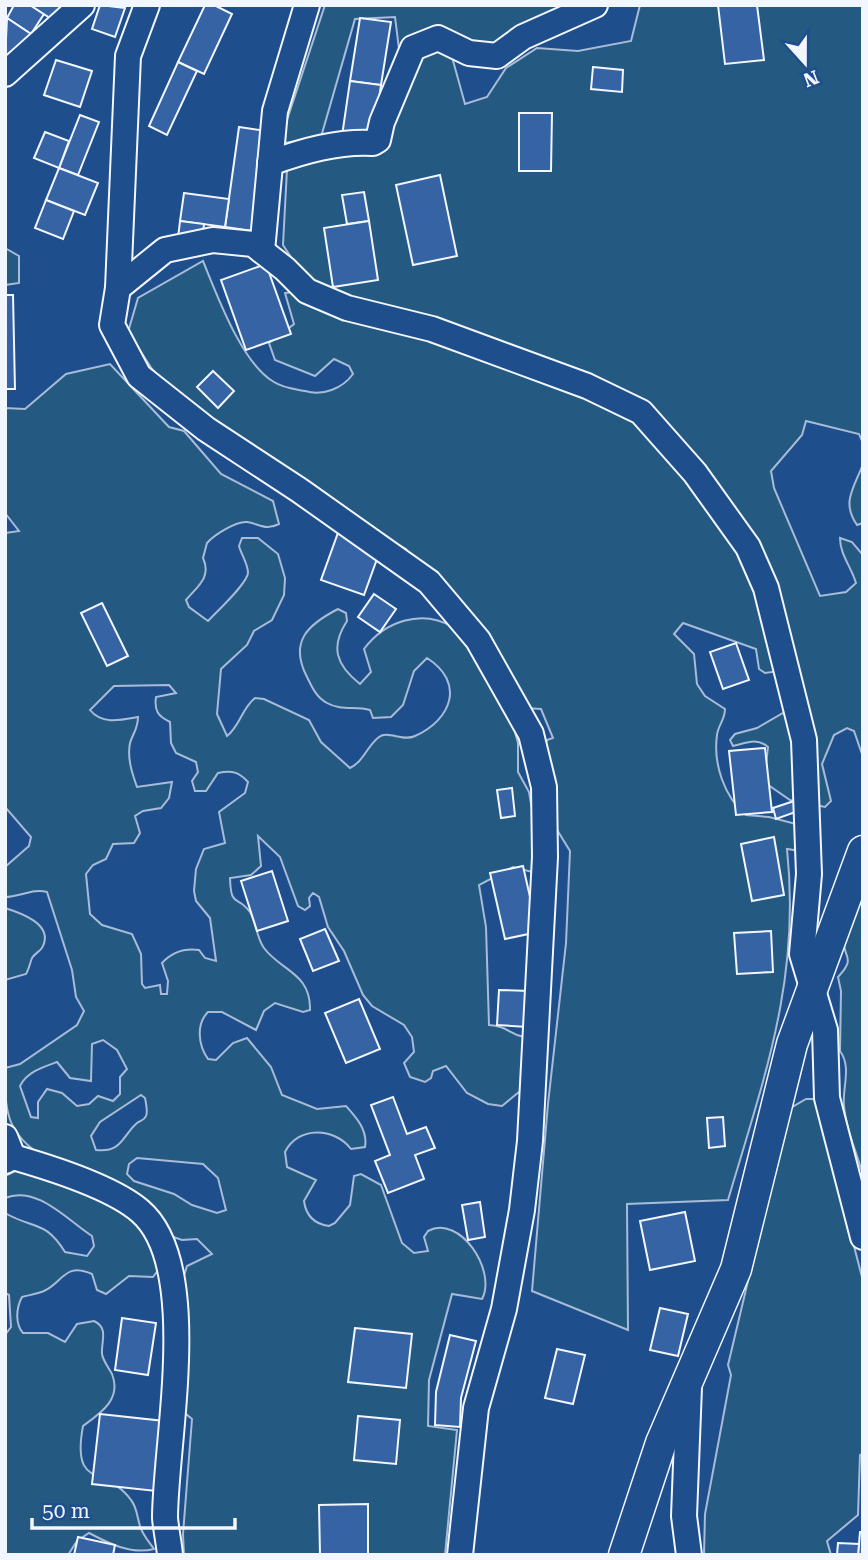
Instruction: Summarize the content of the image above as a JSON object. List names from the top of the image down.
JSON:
{
  "scale_bar": "50 m",
  "north": "bottom"
}
